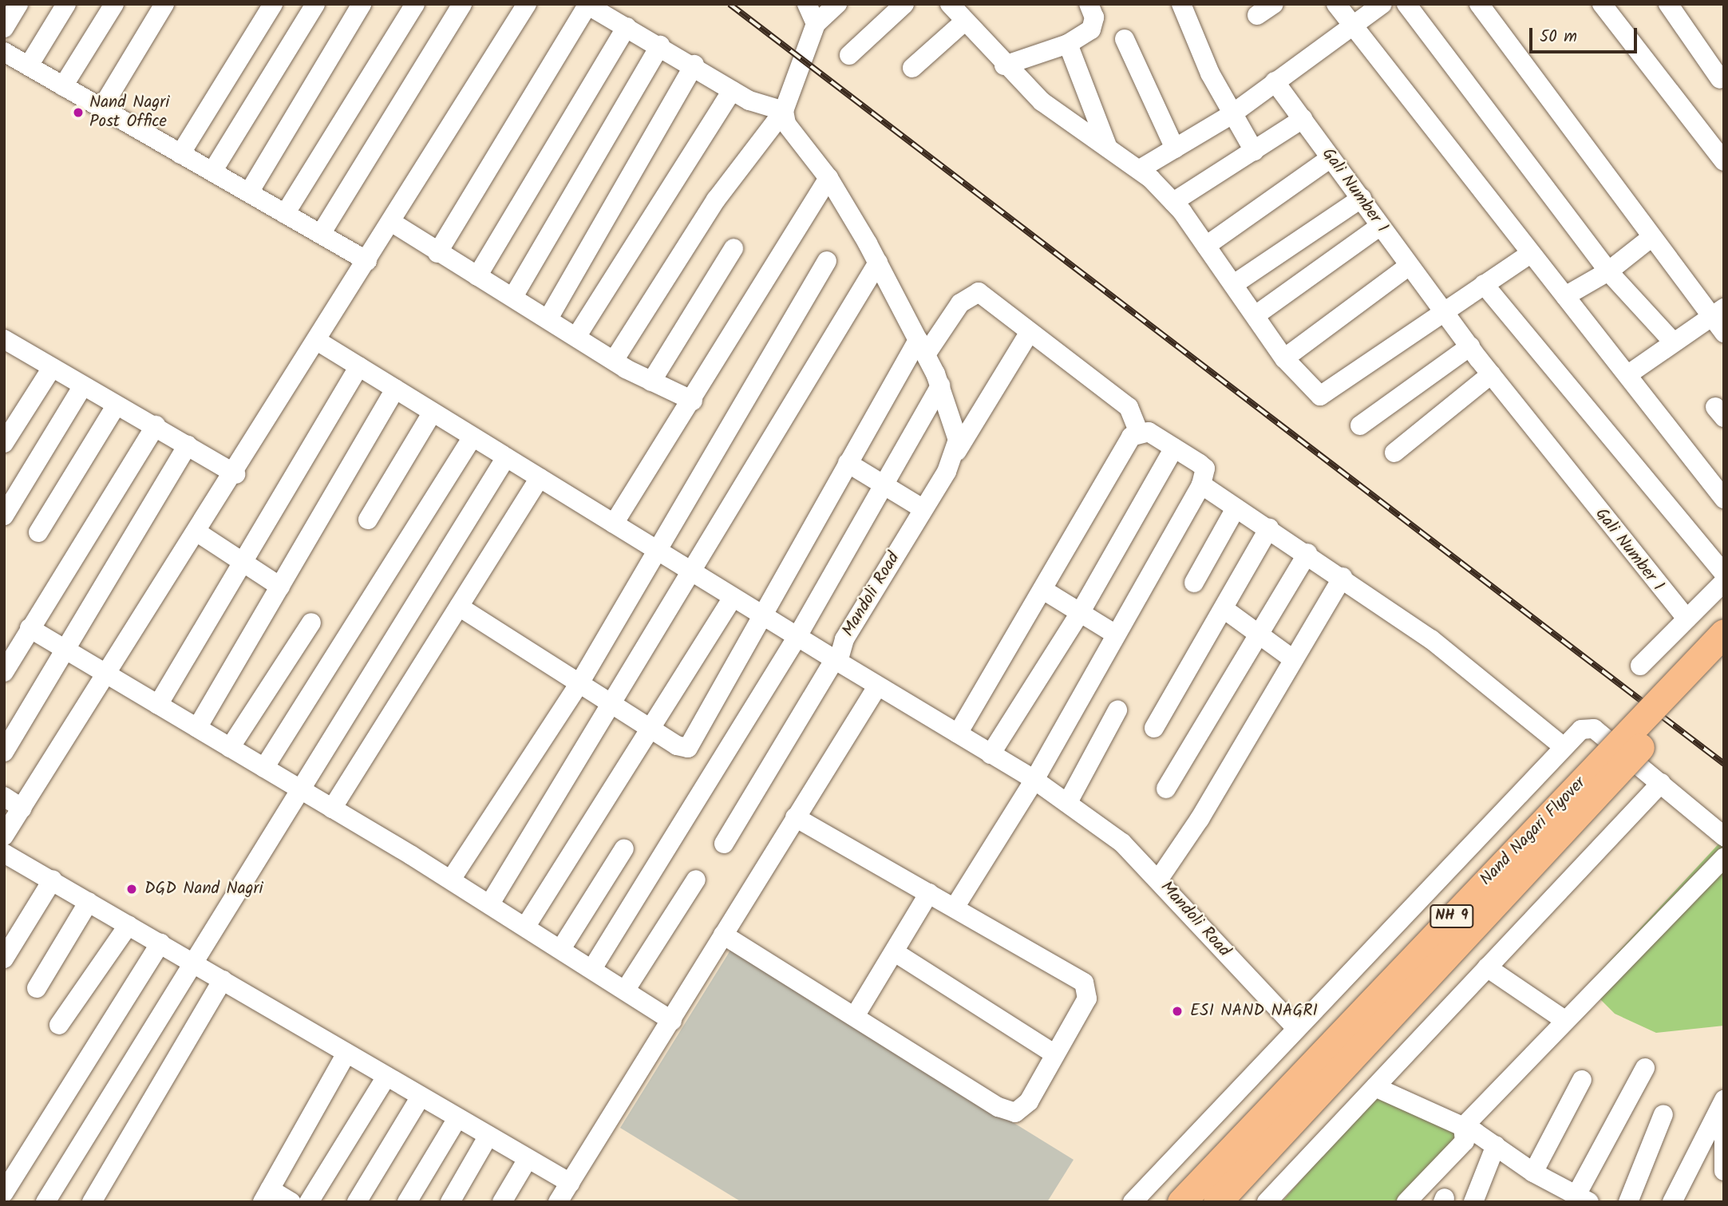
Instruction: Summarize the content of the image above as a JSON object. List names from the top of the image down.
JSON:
{
  "streets": {
    "highway": ["Nand Nagari Flyover", "NH 9"],
    "street": ["Gali Number 1", "Mandoli Road"]
  },
  "places": ["Nand Nagri Post Office", "DGD Nand Nagri", "ESI NAND NAGRI"],
  "scale_bar": "50 m"
}
